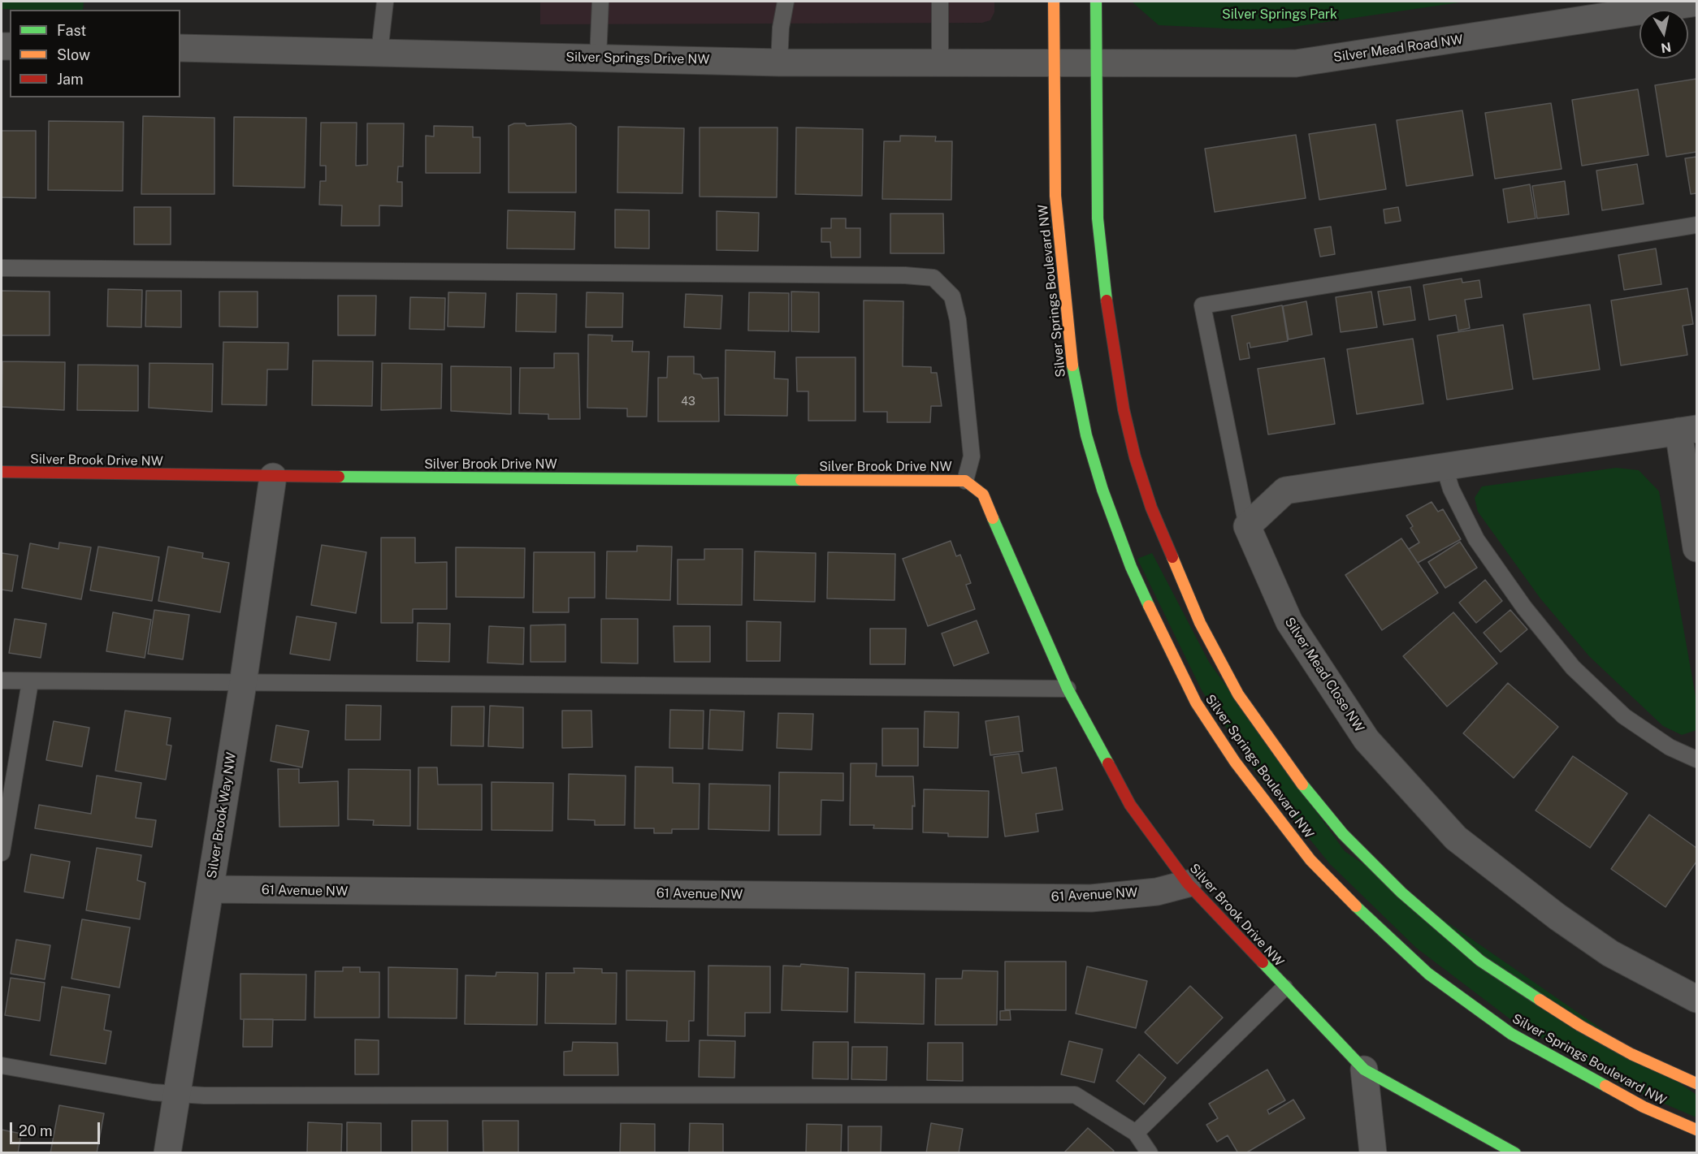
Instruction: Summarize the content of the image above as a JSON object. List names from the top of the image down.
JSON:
{
  "streets": {
    "street": [
      "Silver Mead Road NW",
      "Silver Springs Drive NW",
      "Silver Springs Boulevard NW",
      "Silver Brook Drive NW",
      "Silver Mead Close NW",
      "Silver Brook Way NW",
      "61 Avenue NW"
    ]
  },
  "crossings": [
    ["Silver Mead Road NW", "Silver Springs Drive NW"],
    ["Silver Mead Road NW", "Silver Springs Boulevard NW"],
    ["Silver Springs Drive NW", "Silver Springs Boulevard NW"],
    ["Silver Brook Drive NW", "Silver Brook Way NW"],
    ["Silver Brook Drive NW", "61 Avenue NW"],
    ["Silver Brook Way NW", "61 Avenue NW"]
  ],
  "parks": ["Silver Springs Park"],
  "house_numbers": ["43"],
  "legend": ["Fast", "Slow", "Jam"],
  "scale_bar": "20 m",
  "north": "bottom"
}
